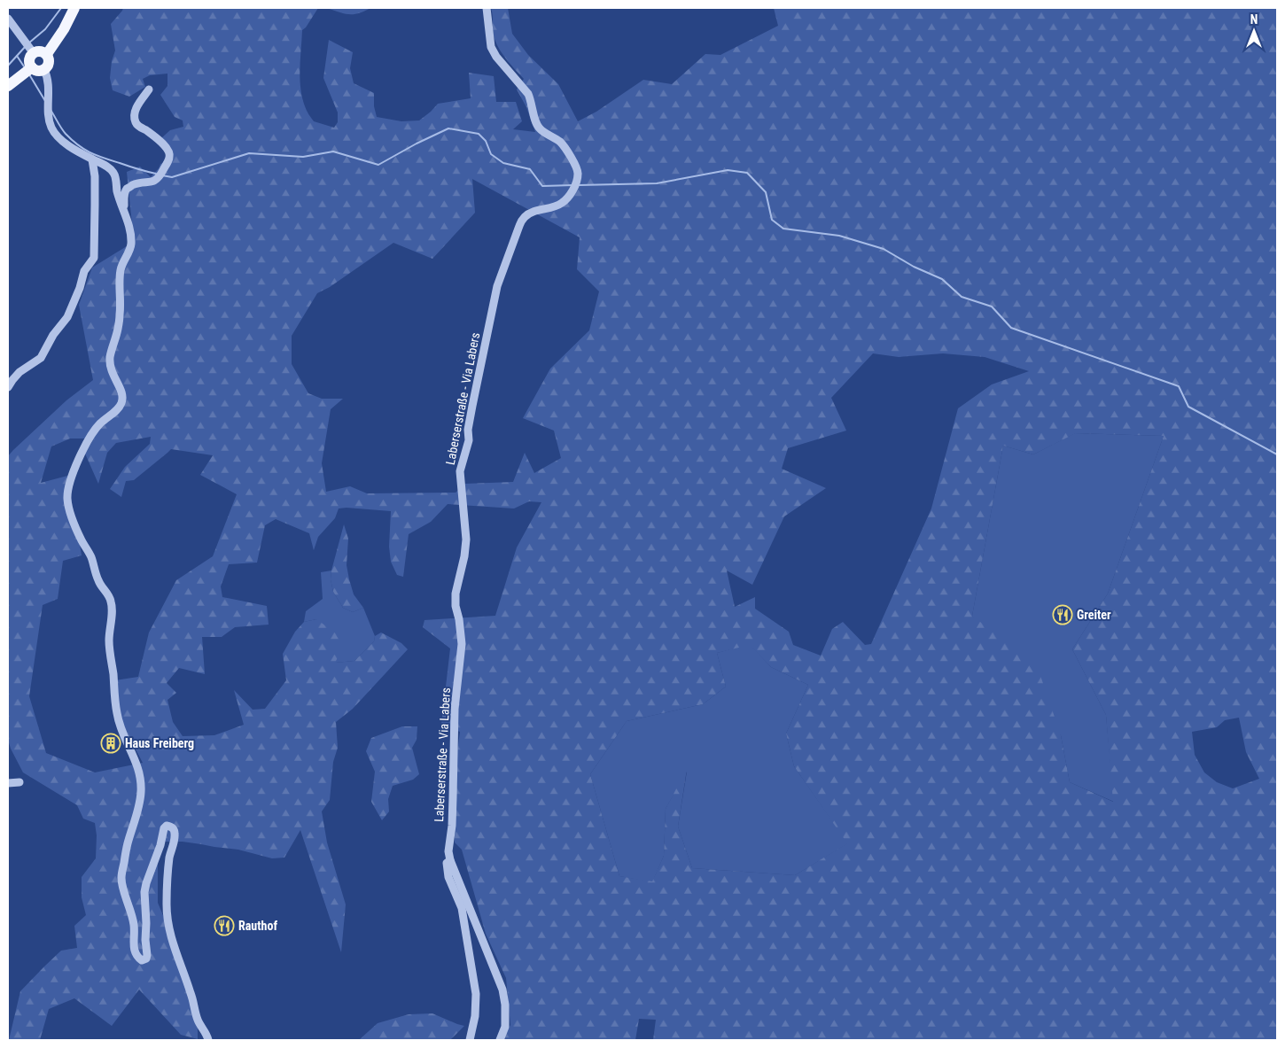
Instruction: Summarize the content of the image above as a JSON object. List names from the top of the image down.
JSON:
{
  "streets": {
    "street": ["Laberserstraße - Via Labers"]
  },
  "places": {
    "restaurant": ["Greiter", "Rauthof"],
    "building": ["Haus Freiberg"]
  },
  "north": "top"
}
